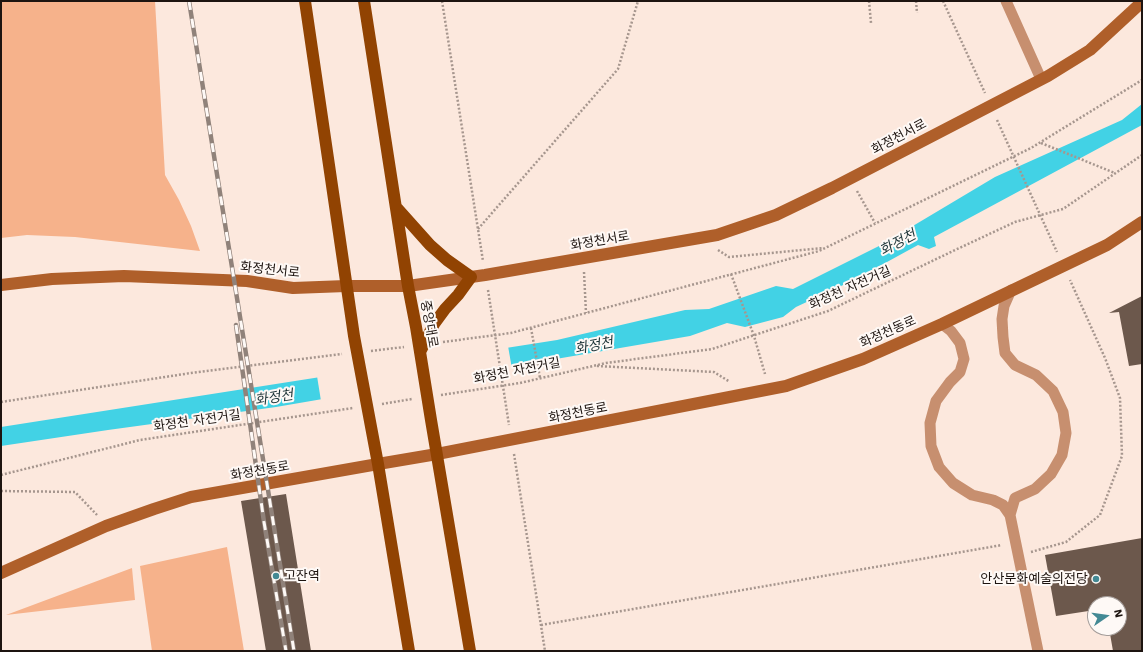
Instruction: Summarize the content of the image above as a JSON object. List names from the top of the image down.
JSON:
{
  "streets": {
    "main road": ["중앙대로"],
    "street": ["화정천서로", "화정천동로"],
    "path": ["화정천 자전거길"]
  },
  "crossings": [
    ["화정천서로", "중앙대로"],
    ["중앙대로", "화정천동로"]
  ],
  "water": ["화정천"],
  "places": ["고잔역", "안산문화예술의전당"],
  "north": "right"
}
